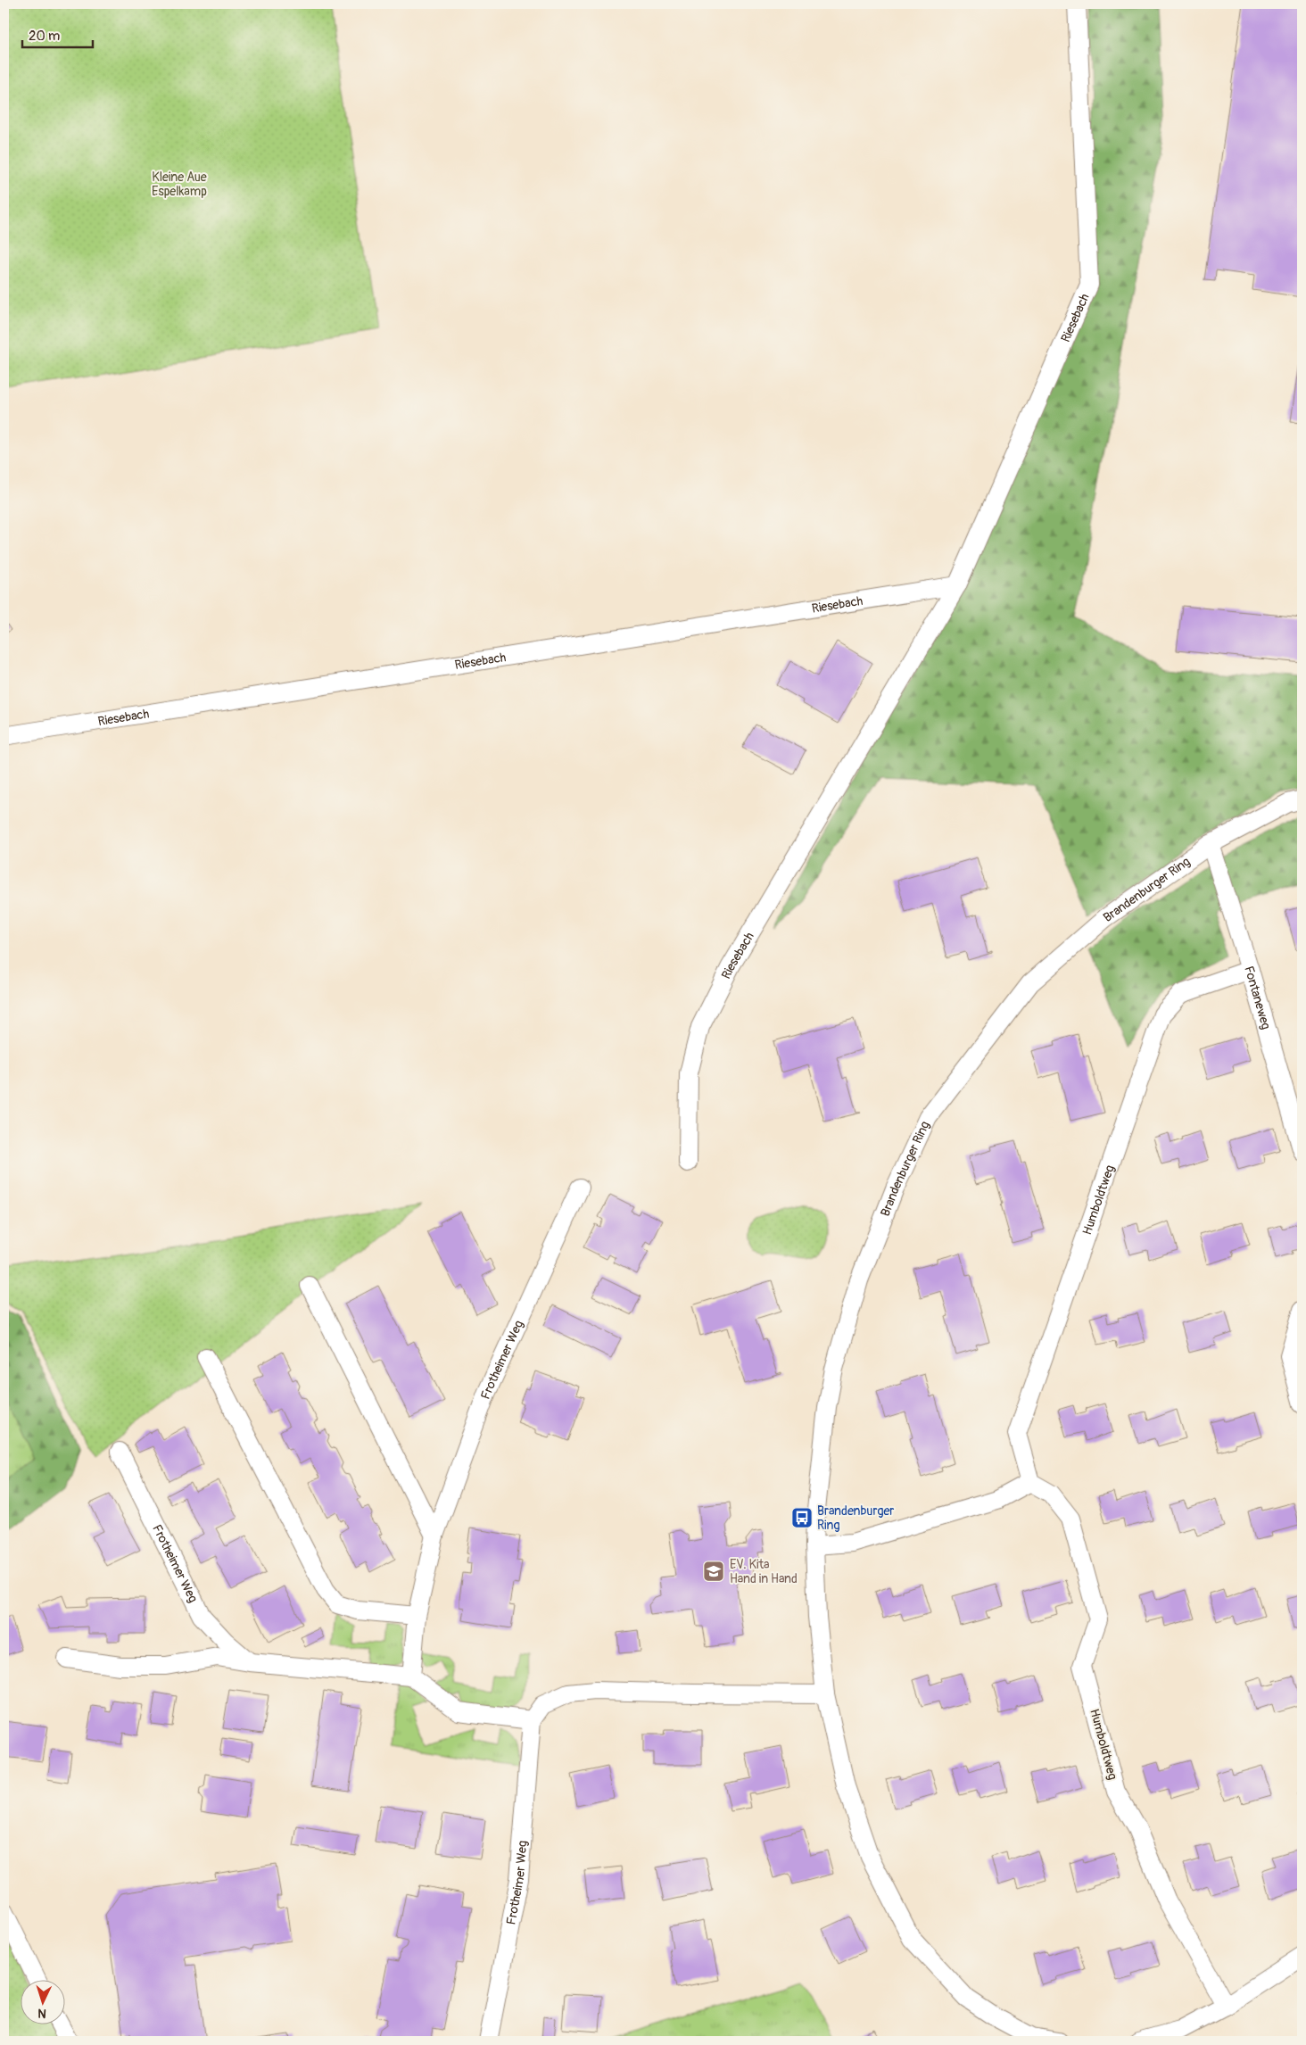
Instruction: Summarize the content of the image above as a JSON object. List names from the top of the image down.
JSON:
{
  "streets": {
    "street": [
      "Riesebach",
      "Brandenburger Ring",
      "Fontaneweg",
      "Humboldtweg",
      "Frotheimer Weg"
    ]
  },
  "crossings": [
    ["Brandenburger Ring", "Fontaneweg"],
    ["Fontaneweg", "Humboldtweg"]
  ],
  "parks": ["Kleine Aue Espelkamp"],
  "places": {
    "bus stop": ["Brandenburger Ring"],
    "school or university": ["EV. Kita Hand in Hand"]
  },
  "scale_bar": "20 m",
  "north": "bottom"
}
